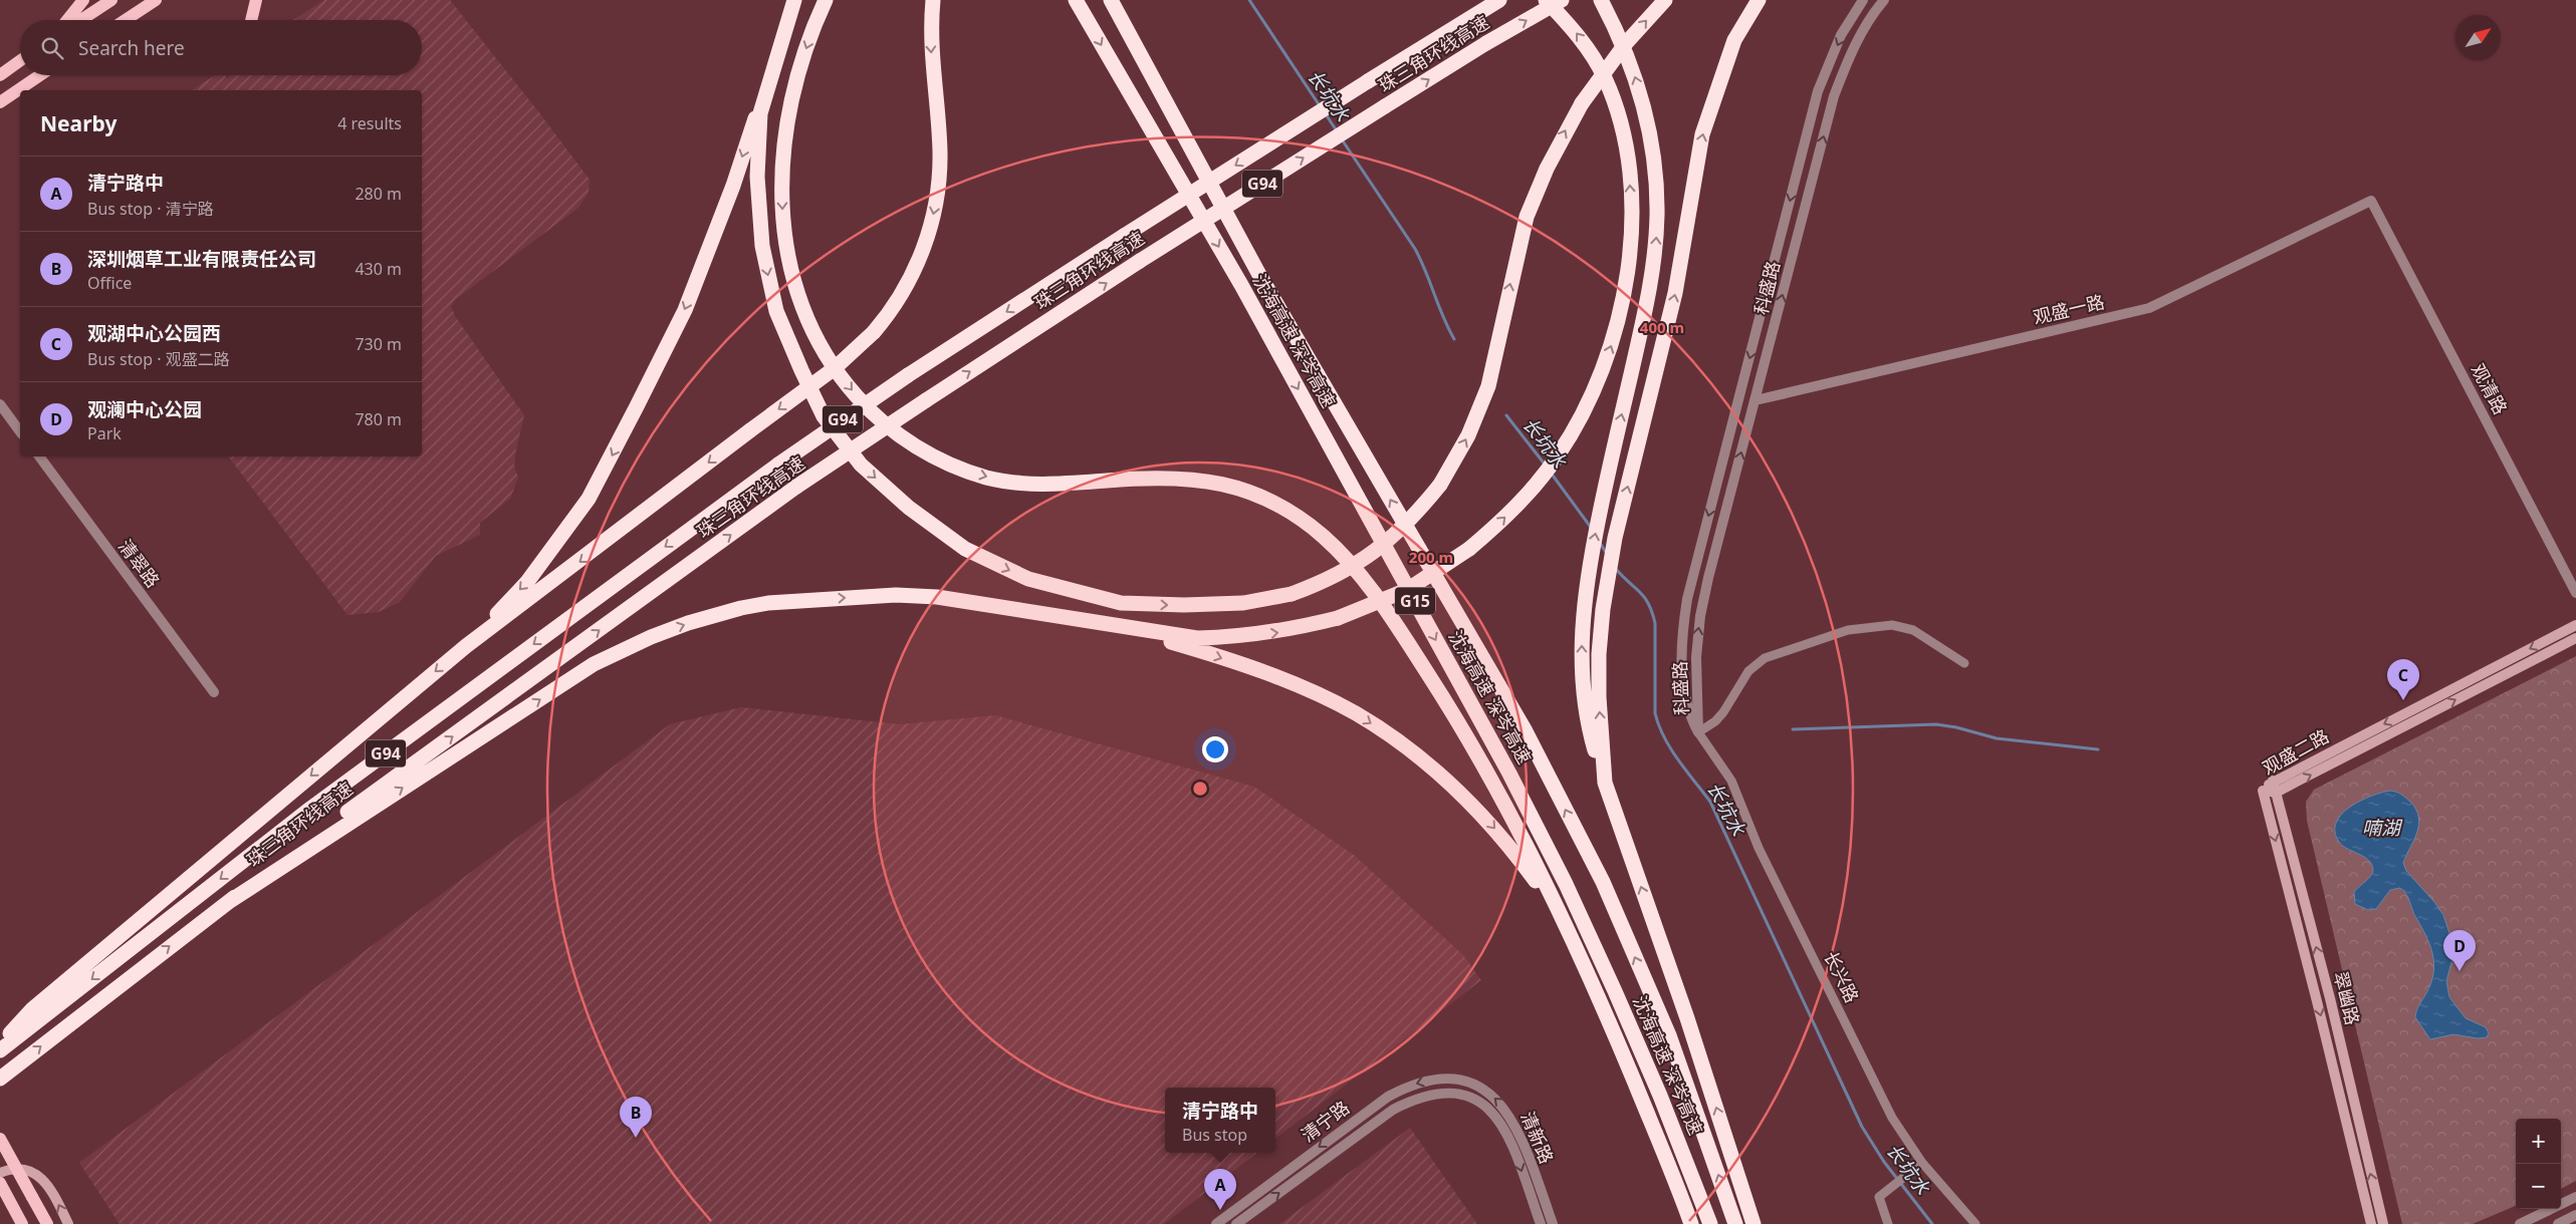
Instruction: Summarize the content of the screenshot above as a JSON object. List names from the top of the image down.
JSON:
{
  "streets": {
    "highway": [
      "珠三角环线高速",
      "G94",
      "沈海高速 深岑高速",
      "G15"
    ],
    "main road": ["观盛二路", "翠幽路"],
    "street": [
      "科盛路",
      "观盛一路",
      "观清路",
      "清翠路",
      "长兴路",
      "清宁路",
      "清新路"
    ]
  },
  "crossings": [
    ["科盛路", "观盛一路"],
    ["科盛路", "长兴路"],
    ["观盛一路", "观清路"],
    ["观盛二路", "翠幽路"],
    ["清宁路", "清新路"]
  ],
  "water": ["长坑水", "喃湖"],
  "north": "top right",
  "page": {
    "search": "Search here",
    "heading": ["Nearby", "4 results"],
    "list": [
      {
        "mark": "A",
        "name": "清宁路中",
        "note": "Bus stop · 清宁路",
        "value": "280 m"
      },
      {
        "mark": "B",
        "name": "深圳烟草工业有限责任公司",
        "note": "Office",
        "value": "430 m"
      },
      {
        "mark": "C",
        "name": "观湖中心公园西",
        "note": "Bus stop · 观盛二路",
        "value": "730 m"
      },
      {
        "mark": "D",
        "name": "观澜中心公园",
        "note": "Park",
        "value": "780 m"
      }
    ],
    "pins": [
      "C",
      "D",
      "B",
      "A"
    ],
    "popup": ["清宁路中", "Bus stop"],
    "map_buttons": ["+", "−"]
  },
  "rings": ["400 m", "200 m"]
}
